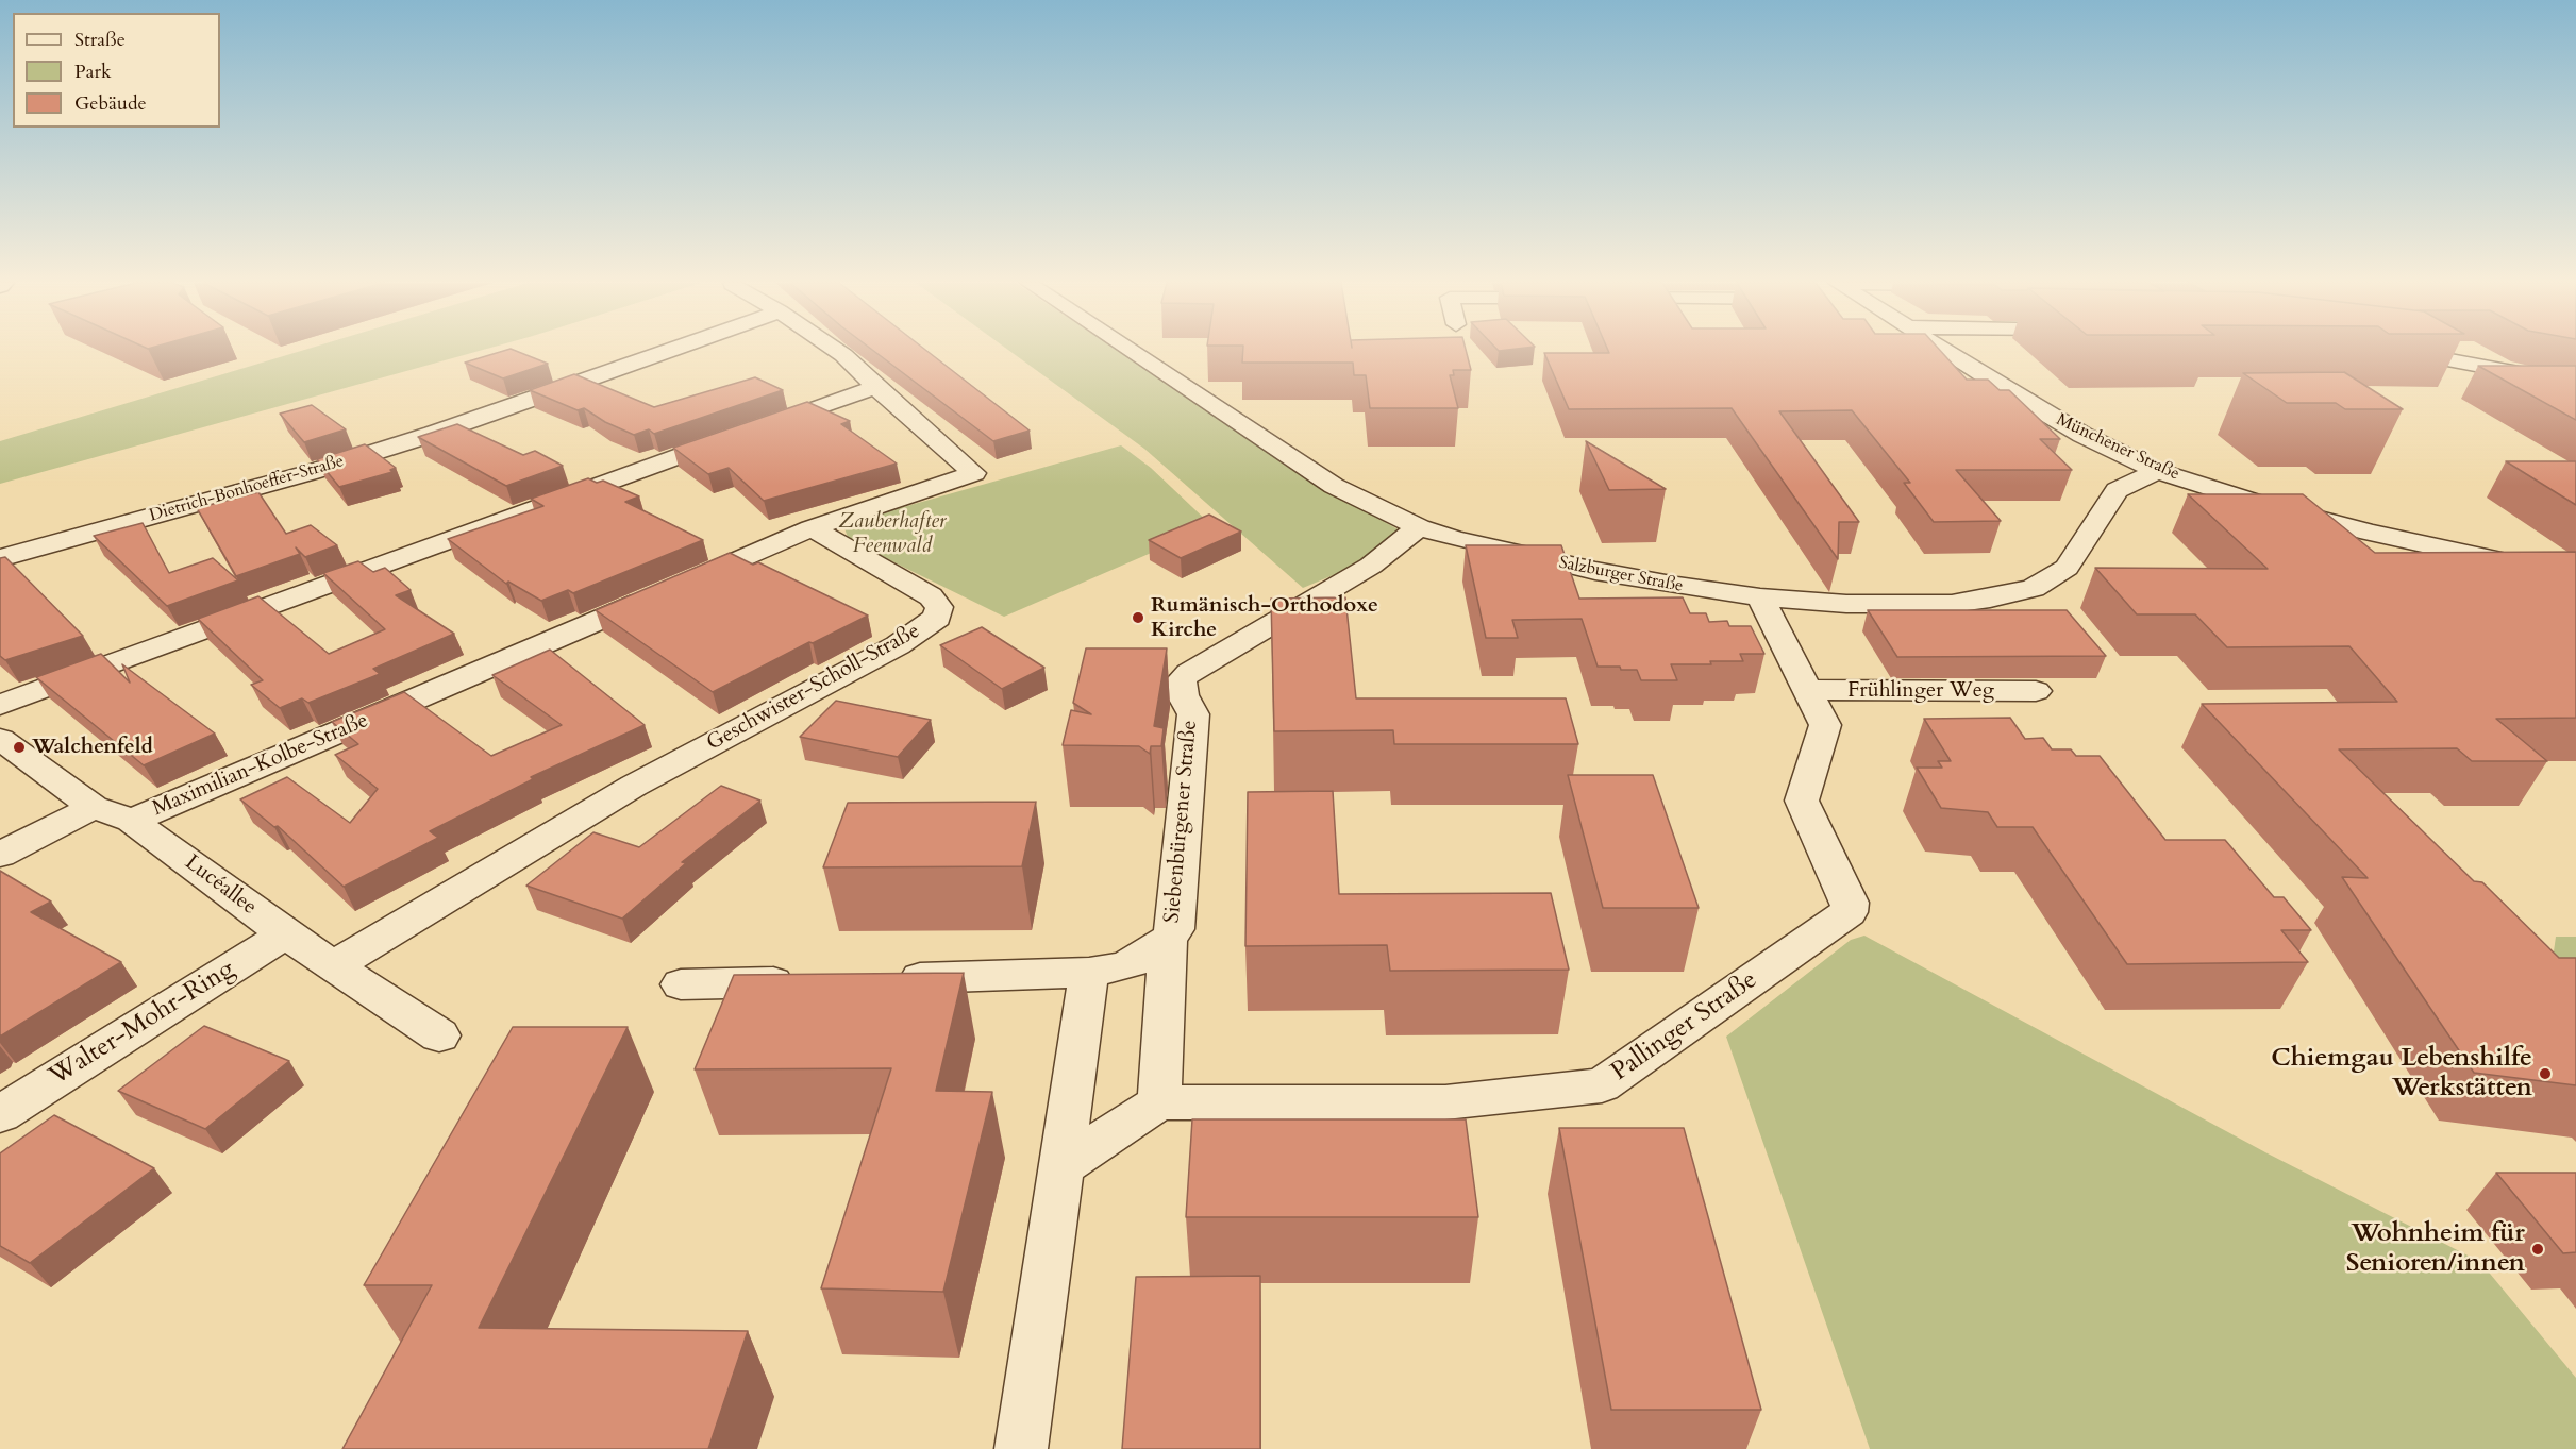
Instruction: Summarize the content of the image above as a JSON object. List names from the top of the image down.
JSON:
{
  "streets": {
    "street": [
      "Münchener Straße",
      "Dietrich-Bonhoeffer-Straße",
      "Salzburger Straße",
      "Geschwister-Scholl-Straße",
      "Frühlinger Weg",
      "Maximilian-Kolbe-Straße",
      "Siebenbürgener Straße",
      "Lucéallee",
      "Walter-Mohr-Ring",
      "Pallinger Straße"
    ]
  },
  "crossings": [
    ["Münchener Straße", "Salzburger Straße"],
    ["Salzburger Straße", "Siebenbürgener Straße"],
    ["Salzburger Straße", "Pallinger Straße"],
    ["Geschwister-Scholl-Straße", "Maximilian-Kolbe-Straße"],
    ["Geschwister-Scholl-Straße", "Lucéallee"],
    ["Frühlinger Weg", "Pallinger Straße"],
    ["Maximilian-Kolbe-Straße", "Lucéallee"],
    ["Siebenbürgener Straße", "Pallinger Straße"],
    ["Lucéallee", "Walter-Mohr-Ring"]
  ],
  "parks": ["Zauberhafter Feenwald"],
  "places": [
    "Rumänisch-Orthodoxe Kirche",
    "Walchenfeld",
    "Chiemgau Lebenshilfe Werkstätten",
    "Wohnheim für Senioren/innen"
  ],
  "legend": ["Straße", "Park", "Gebäude"]
}
